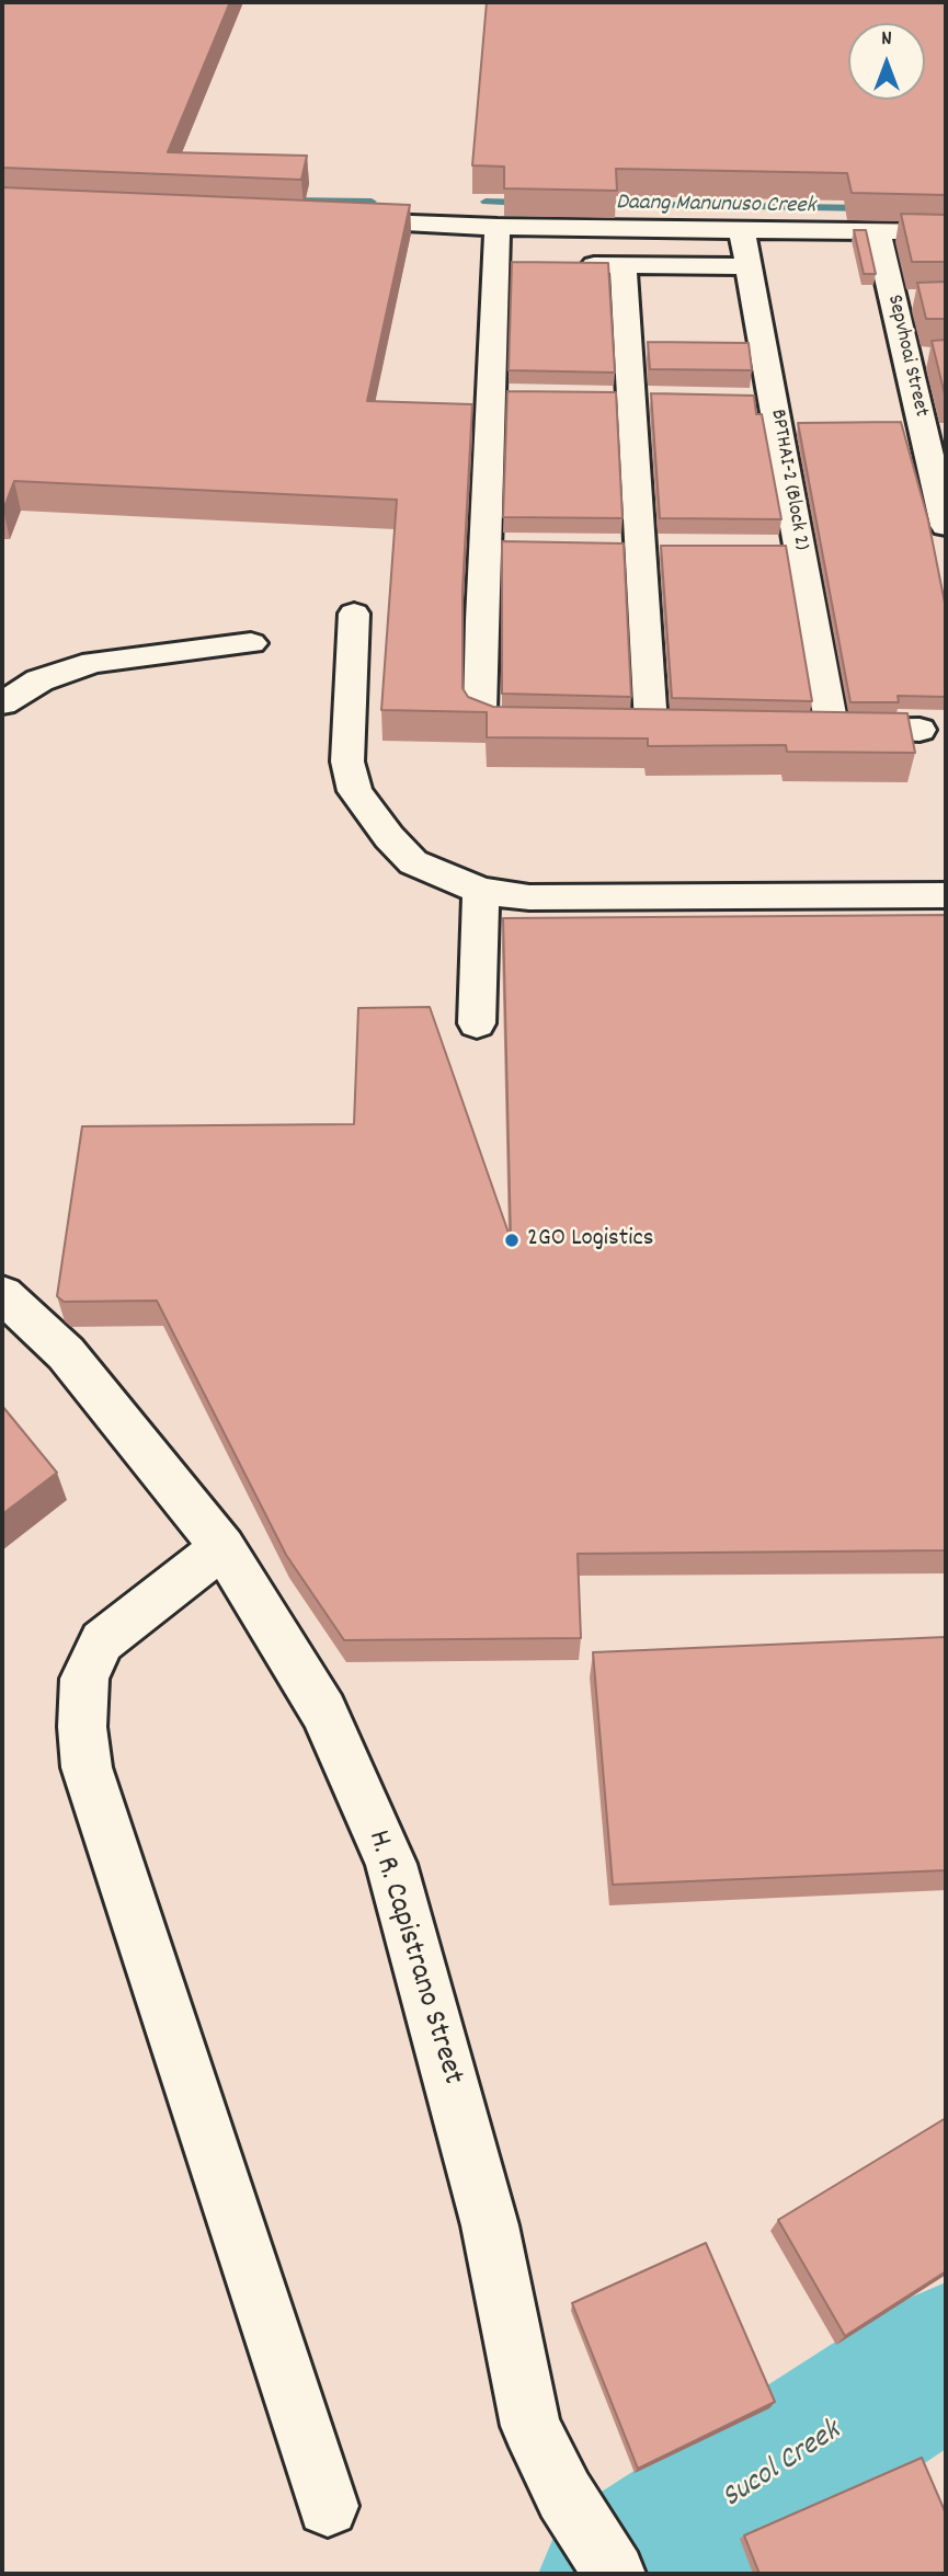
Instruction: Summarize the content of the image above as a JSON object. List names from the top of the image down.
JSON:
{
  "streets": {
    "street": ["Sepvhoai Street", "BPTHAI-2 (Block 2)", "H. R. Capistrano Street"]
  },
  "water": ["Daang Manunuso Creek", "Sucol Creek"],
  "places": ["2GO Logistics"],
  "north": "top"
}
